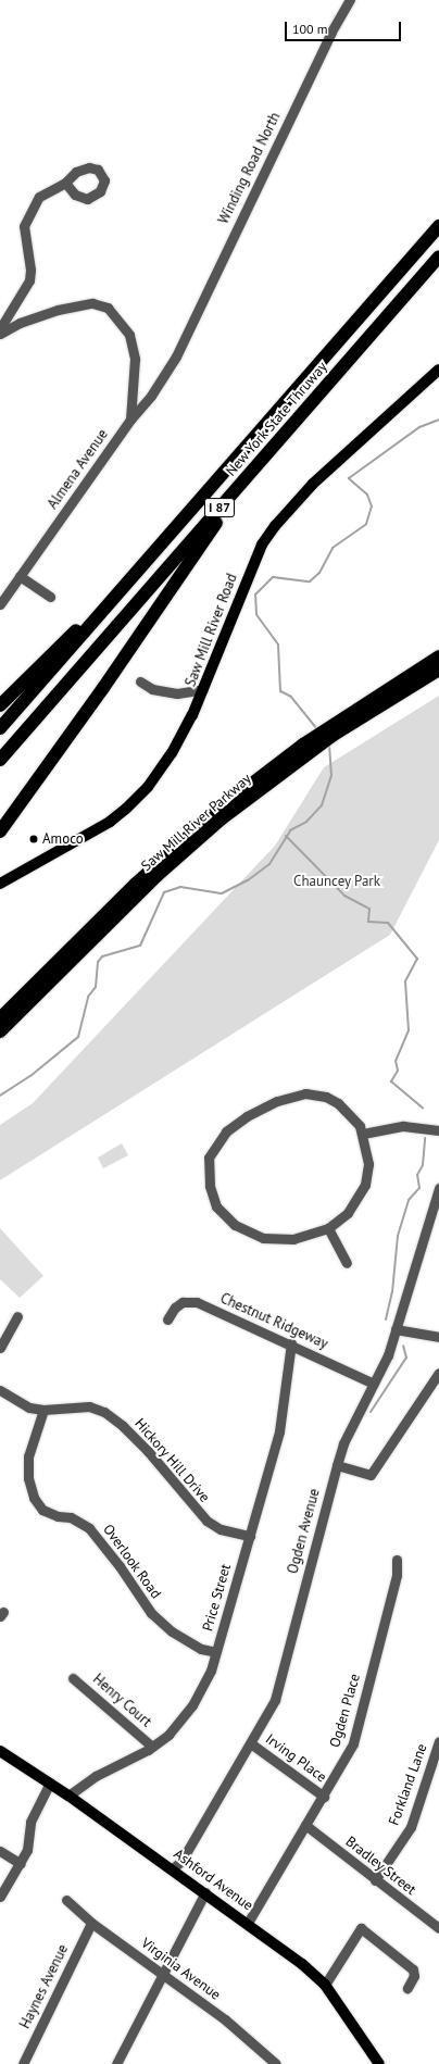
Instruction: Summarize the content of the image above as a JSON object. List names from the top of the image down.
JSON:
{
  "streets": {
    "highway": ["New York State Thruway", "I 87", "Saw Mill River Parkway"],
    "main road": ["Saw Mill River Road", "Ashford Avenue"],
    "street": [
      "Winding Road North",
      "Almena Avenue",
      "Chestnut Ridgeway",
      "Hickory Hill Drive",
      "Ogden Avenue",
      "Overlook Road",
      "Price Street",
      "Henry Court",
      "Ogden Place",
      "Irving Place",
      "Forkland Lane",
      "Bradley Street",
      "Virginia Avenue",
      "Haynes Avenue"
    ]
  },
  "crossings": [
    ["Winding Road North", "Almena Avenue"],
    ["Chestnut Ridgeway", "Ogden Avenue"],
    ["Chestnut Ridgeway", "Price Street"],
    ["Hickory Hill Drive", "Overlook Road"],
    ["Hickory Hill Drive", "Price Street"],
    ["Ogden Avenue", "Irving Place"],
    ["Ogden Avenue", "Ashford Avenue"],
    ["Overlook Road", "Price Street"],
    ["Price Street", "Henry Court"],
    ["Price Street", "Ashford Avenue"],
    ["Ogden Place", "Irving Place"],
    ["Ogden Place", "Bradley Street"],
    ["Ogden Place", "Ashford Avenue"],
    ["Forkland Lane", "Bradley Street"],
    ["Virginia Avenue", "Haynes Avenue"]
  ],
  "parks": ["Chauncey Park"],
  "places": ["Amoco"],
  "scale_bar": "100 m"
}
